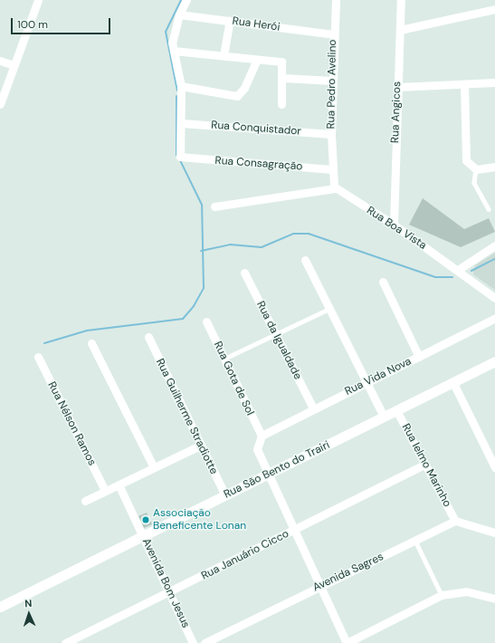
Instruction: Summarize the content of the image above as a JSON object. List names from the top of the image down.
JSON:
{
  "streets": {
    "street": [
      "Rua Herói",
      "Rua Pedro Avelino",
      "Rua Angicos",
      "Rua Conquistador",
      "Rua Consagração",
      "Rua Boa Vista",
      "Rua da Igualdade",
      "Rua Vida Nova",
      "Rua Gota de Sol",
      "Rua Guilherme Stradiotte",
      "Rua Nélson Ramos",
      "Rua Ielmo Marinho",
      "Rua São Bento do Trairi",
      "Rua Januário Cicco",
      "Avenida Sagres",
      "Avenida Bom Jesus"
    ]
  },
  "crossings": [
    ["Rua Herói", "Rua Pedro Avelino"],
    ["Rua Pedro Avelino", "Rua Conquistador"],
    ["Rua Pedro Avelino", "Rua Consagração"],
    ["Rua Angicos", "Rua Boa Vista"],
    ["Rua Conquistador", "Rua Consagração"],
    ["Rua da Igualdade", "Rua Vida Nova"],
    ["Rua Vida Nova", "Rua Gota de Sol"],
    ["Rua Guilherme Stradiotte", "Rua São Bento do Trairi"],
    ["Rua Ielmo Marinho", "Rua São Bento do Trairi"],
    ["Rua Ielmo Marinho", "Rua Januário Cicco"],
    ["Rua Ielmo Marinho", "Avenida Sagres"],
    ["Rua São Bento do Trairi", "Avenida Bom Jesus"],
    ["Rua Januário Cicco", "Avenida Bom Jesus"]
  ],
  "places": ["Associação Beneficente Lonan"],
  "scale_bar": "100 m",
  "north": "top"
}
